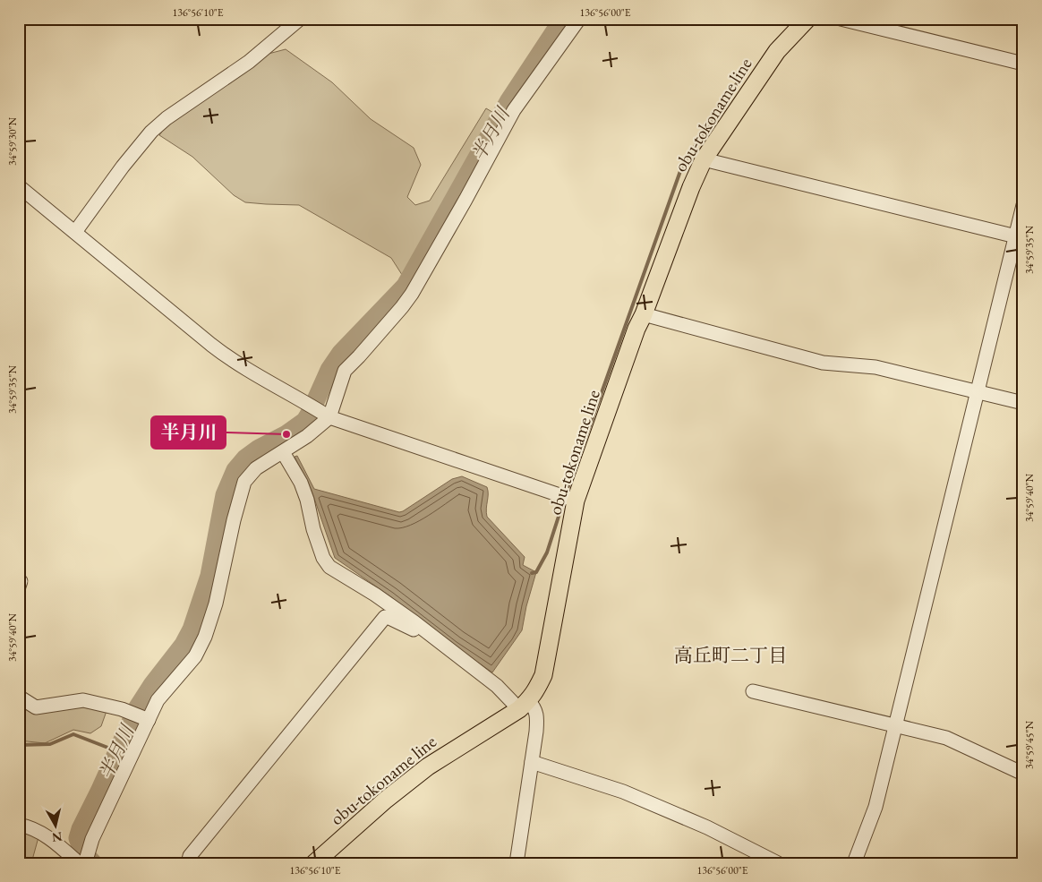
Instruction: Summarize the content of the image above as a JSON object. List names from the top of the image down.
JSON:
{
  "streets": {
    "main road": ["obu-tokoname line"]
  },
  "districts": ["高丘町二丁目"],
  "water": ["半月川"],
  "places": ["半月川"],
  "north": "bottom",
  "coordinates": [
    "136°56'10\"E",
    "136°56'00\"E",
    "34°59'30\"N",
    "34°59'35\"N",
    "34°59'40\"N",
    "34°59'45\"N"
  ]
}
